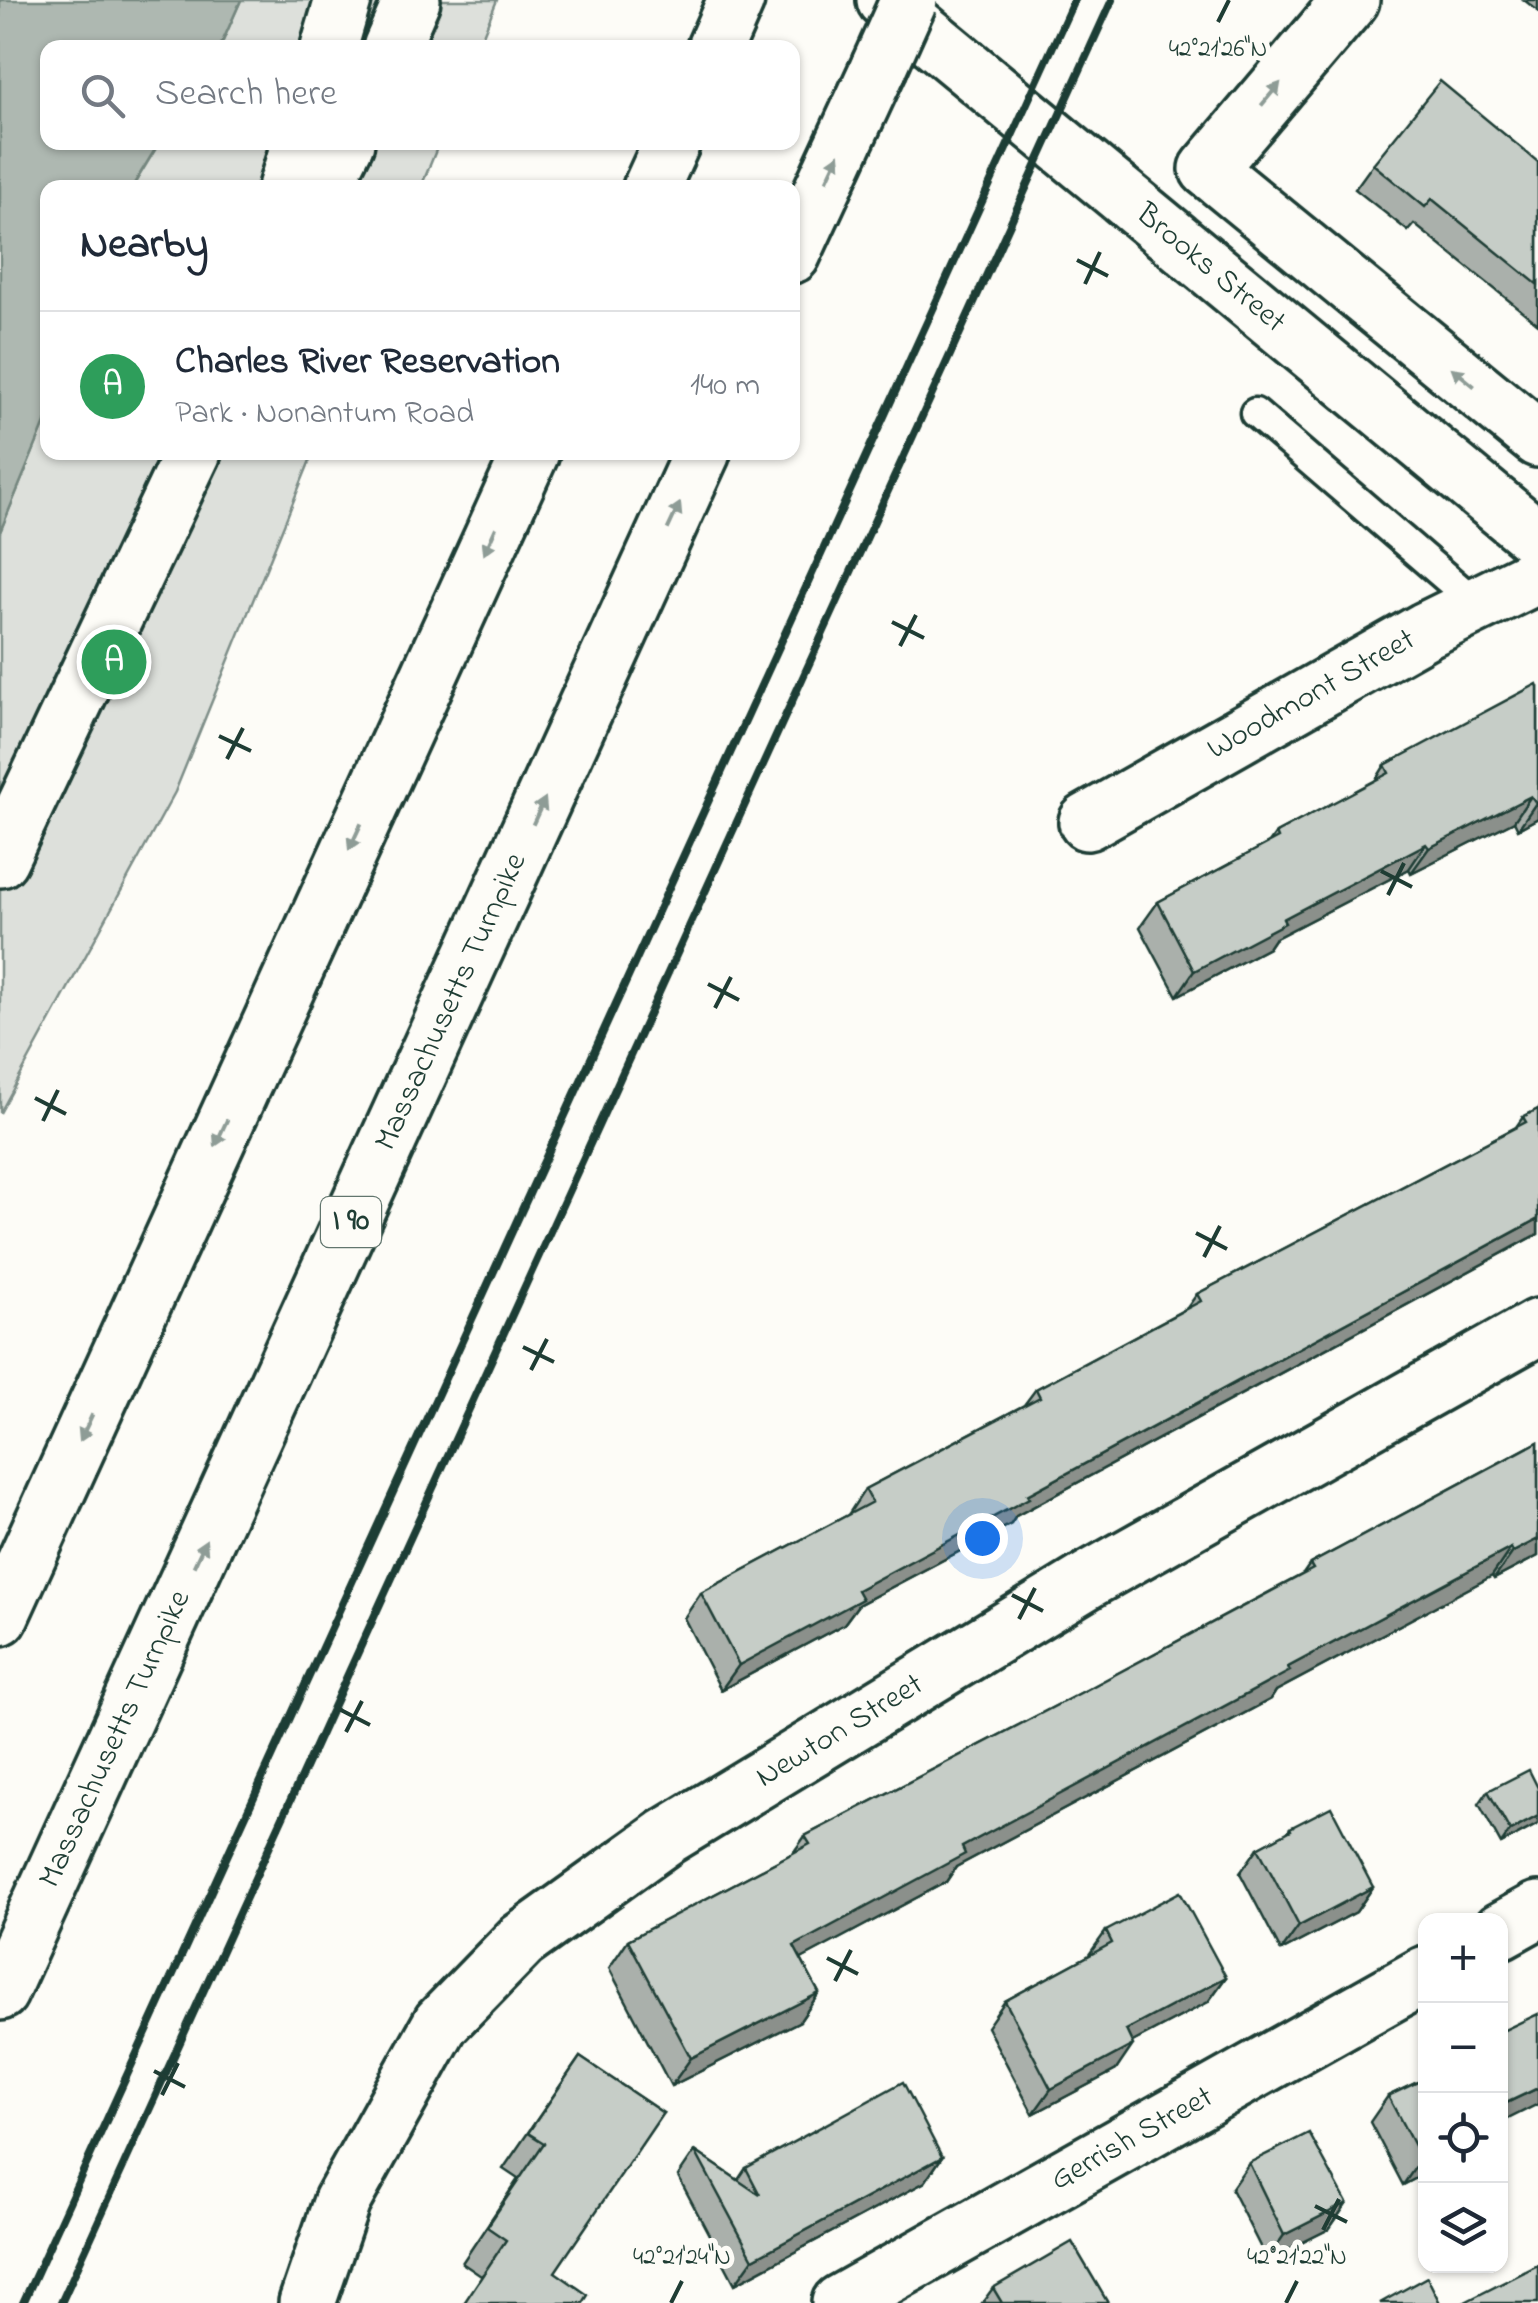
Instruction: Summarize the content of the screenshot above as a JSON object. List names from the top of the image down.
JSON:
{
  "streets": {
    "main road": [
      "Brooks Street",
      "Woodmont Street",
      "Massachusetts Turnpike",
      "I 90",
      "Newton Street",
      "Gerrish Street"
    ]
  },
  "page": {
    "search": "Search here",
    "heading": "Nearby",
    "list": [
      {
        "mark": "A",
        "name": "Charles River Reservation",
        "note": "Park · Nonantum Road",
        "value": "140 m"
      }
    ],
    "pins": "A",
    "map_buttons": ["+", "−"]
  },
  "coordinates": ["42°21'26\"N", "42°21'24\"N", "42°21'22\"N"]
}
